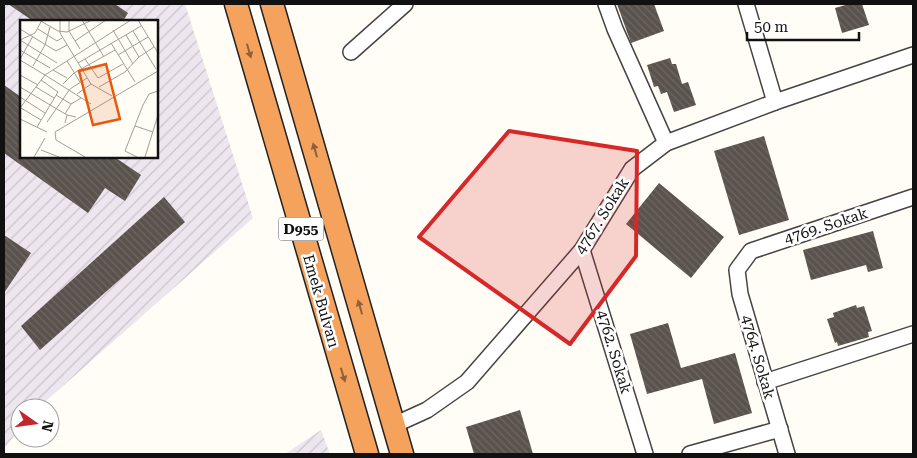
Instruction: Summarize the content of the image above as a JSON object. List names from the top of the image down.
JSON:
{
  "streets": {
    "highway": ["D955", "Emek Bulvarı"],
    "street": [
      "4767. Sokak",
      "4769. Sokak",
      "4762. Sokak",
      "4764. Sokak"
    ]
  },
  "crossings": [
    ["4767. Sokak", "D955"],
    ["4767. Sokak", "4762. Sokak"],
    ["4769. Sokak", "4764. Sokak"]
  ],
  "scale_bar": "50 m",
  "north": "right"
}
